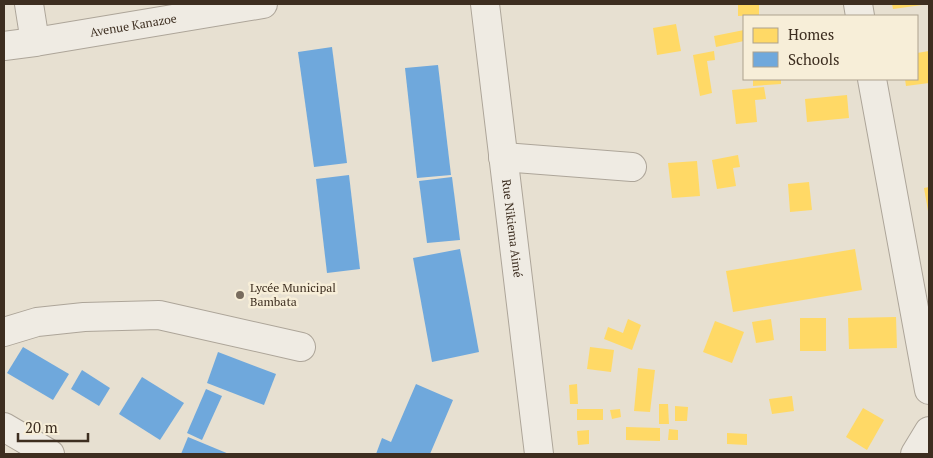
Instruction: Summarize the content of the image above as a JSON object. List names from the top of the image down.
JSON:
{
  "streets": {
    "street": ["Avenue Kanazoe", "Rue Nikiema Aimé"]
  },
  "places": ["Lycée Municipal Bambata"],
  "legend": ["Homes", "Schools"],
  "scale_bar": "20 m"
}
